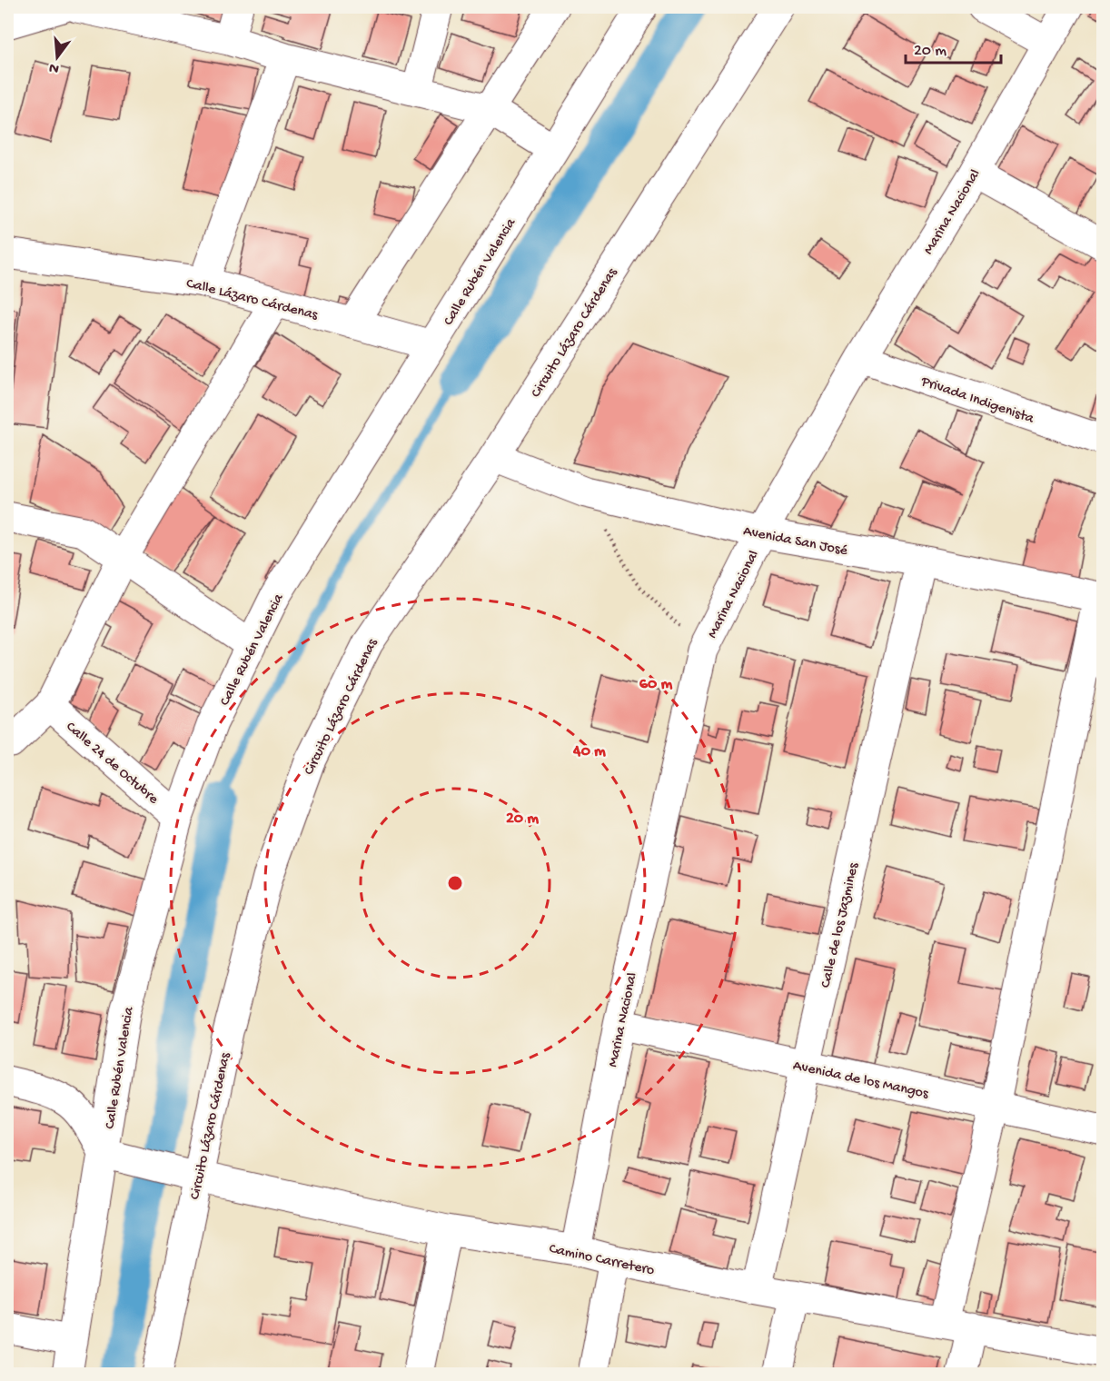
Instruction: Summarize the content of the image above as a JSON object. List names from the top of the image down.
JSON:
{
  "streets": {
    "street": [
      "Marina Nacional",
      "Calle Rubén Valencia",
      "Calle Lázaro Cárdenas",
      "Circuito Lázaro Cárdenas",
      "Privada Indigenista",
      "Avenida San José",
      "Calle 24 de Octubre",
      "Calle de los Jazmines",
      "Avenida de los Mangos",
      "Camino Carretero"
    ]
  },
  "crossings": [
    ["Marina Nacional", "Privada Indigenista"],
    ["Marina Nacional", "Avenida San José"],
    ["Marina Nacional", "Avenida de los Mangos"],
    ["Marina Nacional", "Camino Carretero"],
    ["Calle Rubén Valencia", "Calle Lázaro Cárdenas"],
    ["Calle Rubén Valencia", "Calle 24 de Octubre"],
    ["Calle Rubén Valencia", "Camino Carretero"],
    ["Circuito Lázaro Cárdenas", "Avenida San José"],
    ["Circuito Lázaro Cárdenas", "Camino Carretero"],
    ["Avenida San José", "Calle de los Jazmines"],
    ["Calle de los Jazmines", "Avenida de los Mangos"],
    ["Calle de los Jazmines", "Camino Carretero"]
  ],
  "scale_bar": "20 m",
  "north": "bottom",
  "rings": ["60 m", "40 m", "20 m"]
}
